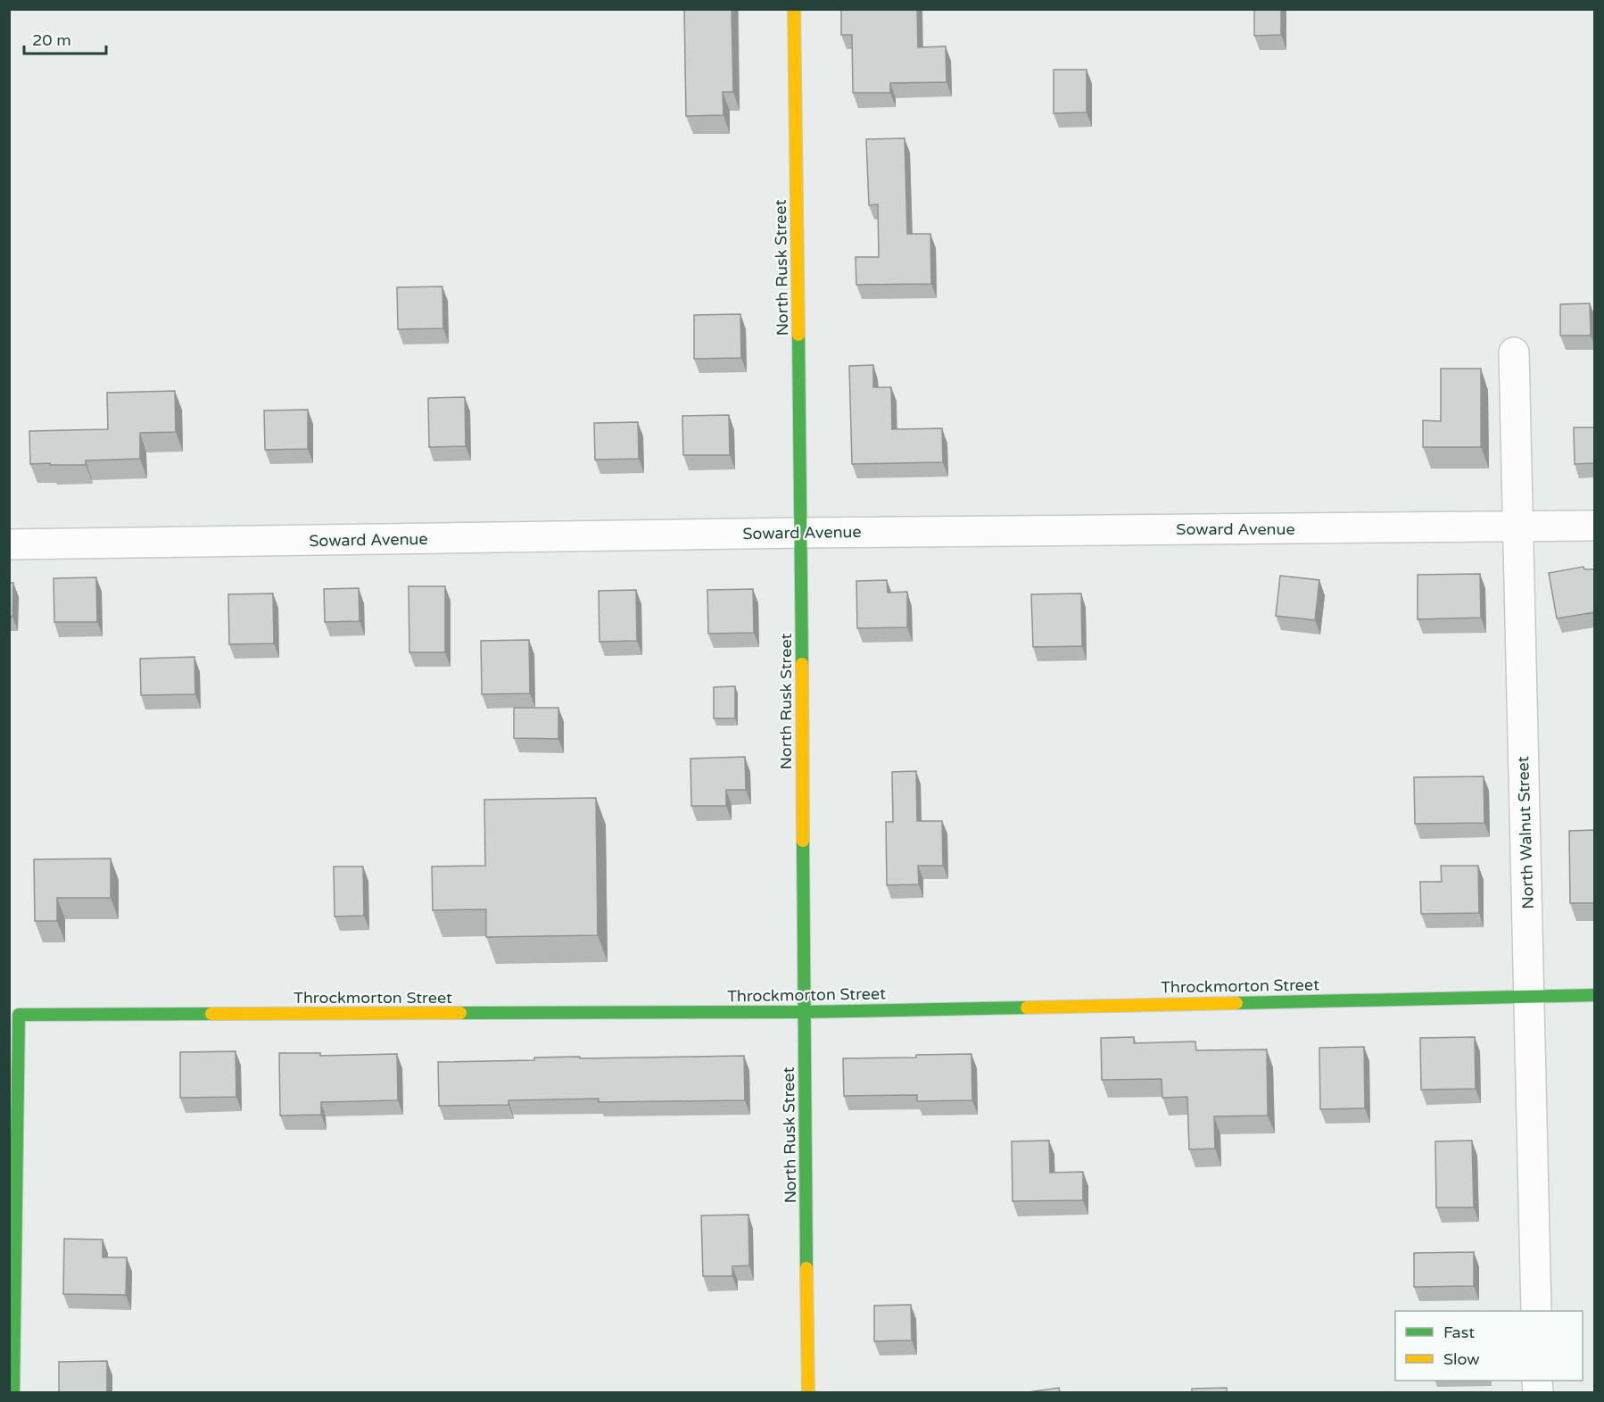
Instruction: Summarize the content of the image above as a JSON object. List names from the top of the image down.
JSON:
{
  "streets": {
    "street": [
      "North Rusk Street",
      "Soward Avenue",
      "North Walnut Street",
      "Throckmorton Street"
    ]
  },
  "crossings": [
    ["North Rusk Street", "Soward Avenue"],
    ["North Rusk Street", "Throckmorton Street"],
    ["Soward Avenue", "North Walnut Street"],
    ["North Walnut Street", "Throckmorton Street"]
  ],
  "legend": ["Fast", "Slow"],
  "scale_bar": "20 m"
}
